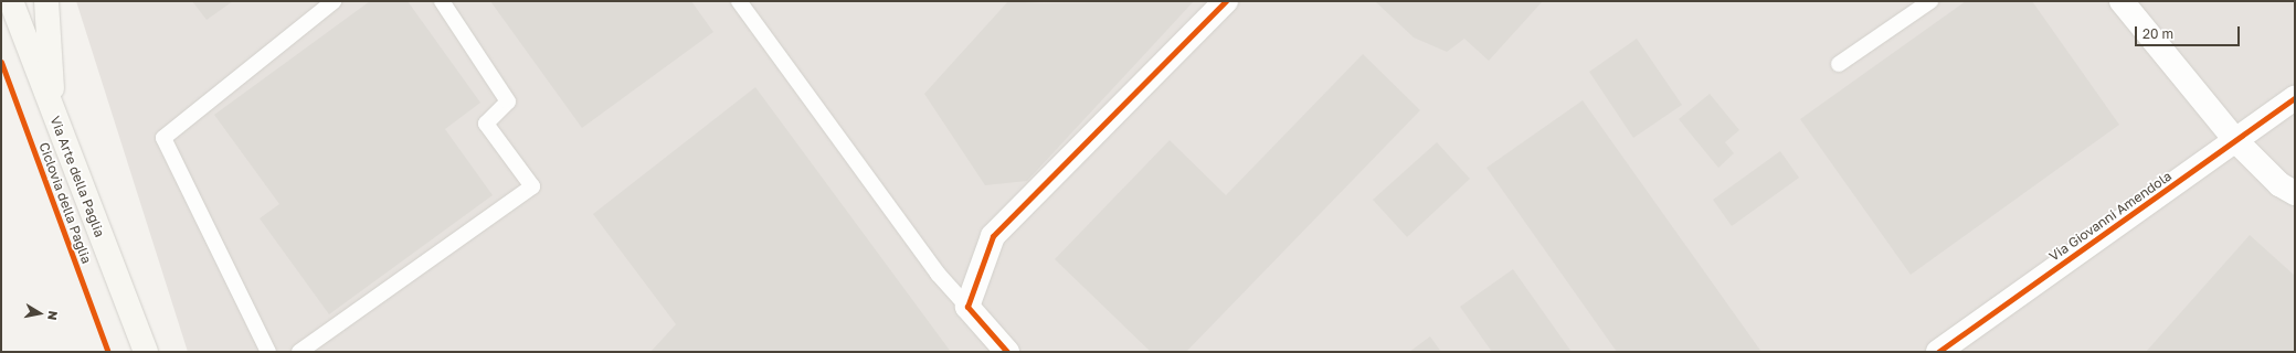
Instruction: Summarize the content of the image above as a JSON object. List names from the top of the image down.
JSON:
{
  "streets": {
    "main road": ["Via Arte della Paglia"],
    "street": ["Via Giovanni Amendola"],
    "cycle path": ["Ciclovia della Paglia"]
  },
  "scale_bar": "20 m",
  "north": "right"
}
